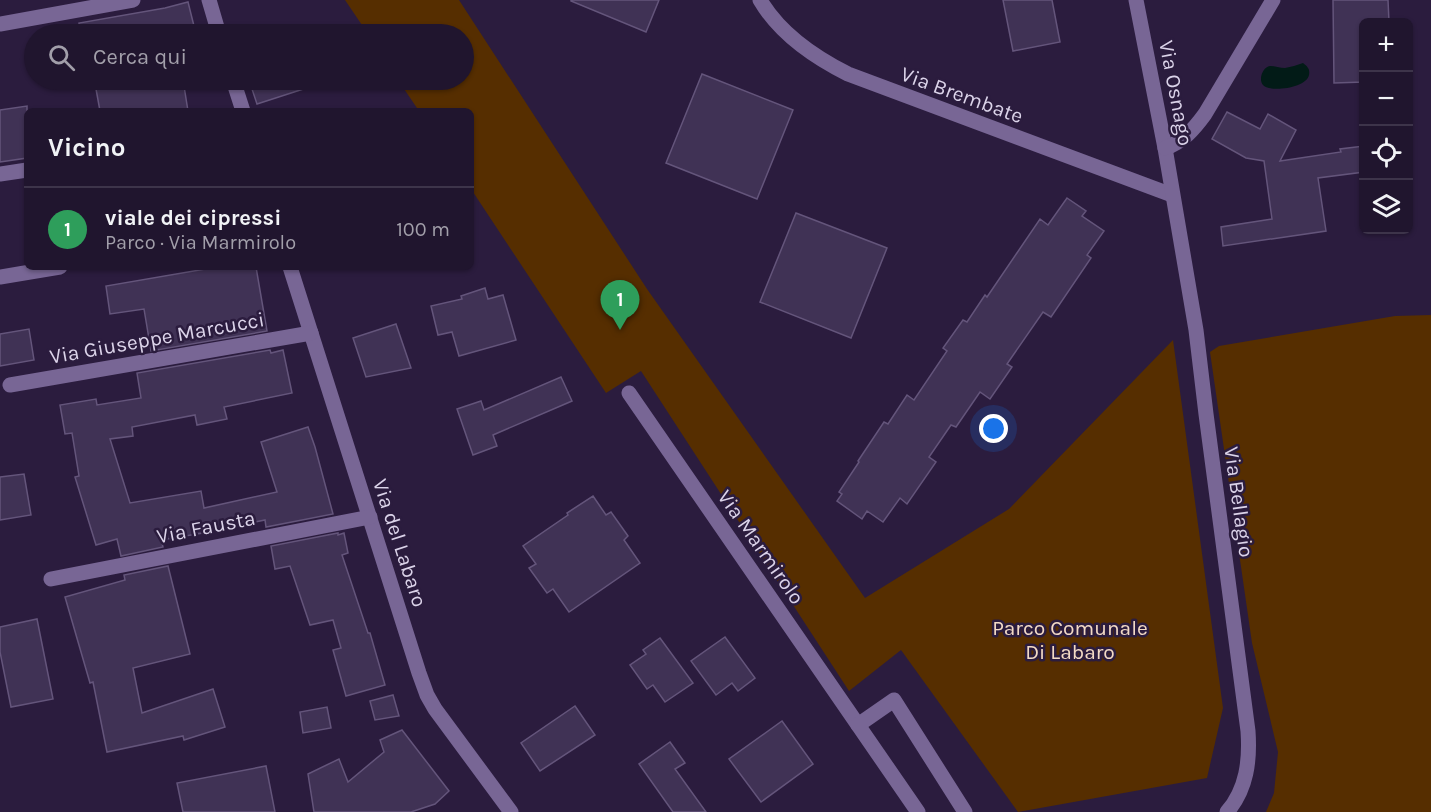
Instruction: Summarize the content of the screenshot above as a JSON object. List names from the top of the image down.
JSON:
{
  "streets": {
    "street": [
      "Via Osnago",
      "Via Brembate",
      "Via Giuseppe Marcucci",
      "Via Bellagio",
      "Via Fausta",
      "Via del Labaro",
      "Via Marmirolo"
    ]
  },
  "crossings": [
    ["Via Osnago", "Via Brembate"],
    ["Via Osnago", "Via Bellagio"],
    ["Via Brembate", "Via Bellagio"],
    ["Via Giuseppe Marcucci", "Via del Labaro"],
    ["Via Fausta", "Via del Labaro"]
  ],
  "parks": ["Parco Comunale Di Labaro"],
  "page": {
    "map_buttons": ["+", "−"],
    "search": "Cerca qui",
    "heading": "Vicino",
    "list": [
      {
        "mark": "1",
        "name": "viale dei cipressi",
        "note": "Parco · Via Marmirolo",
        "value": "100 m"
      }
    ],
    "pins": "1"
  }
}
